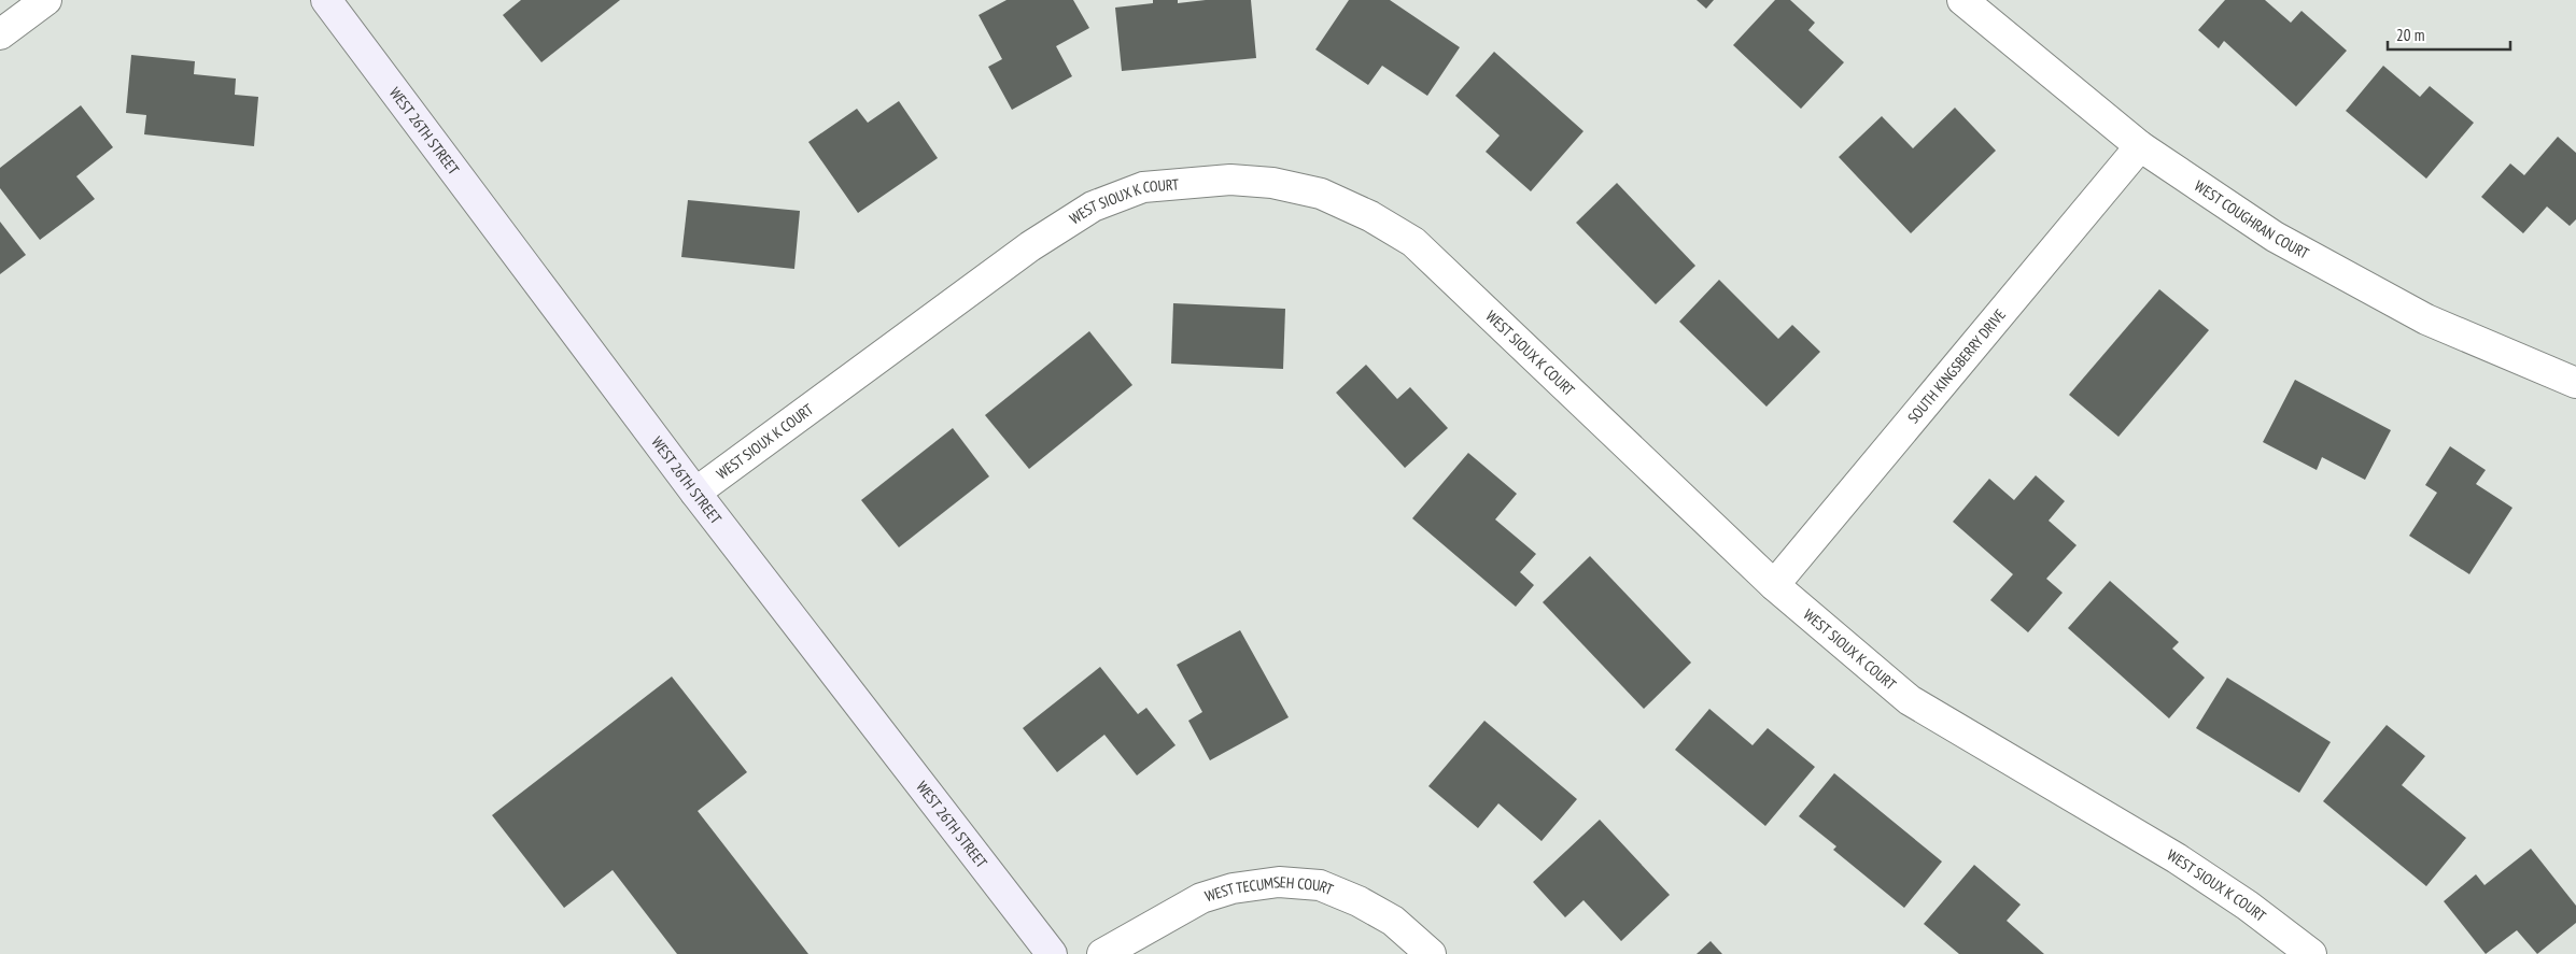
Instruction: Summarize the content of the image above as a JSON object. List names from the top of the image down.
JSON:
{
  "streets": {
    "main road": ["WEST 26TH STREET"],
    "street": [
      "WEST SIOUX K COURT",
      "WEST COUGHRAN COURT",
      "SOUTH KINGSBERRY DRIVE",
      "WEST TECUMSEH COURT"
    ]
  },
  "crossings": [
    ["WEST 26TH STREET", "WEST SIOUX K COURT"],
    ["WEST SIOUX K COURT", "SOUTH KINGSBERRY DRIVE"],
    ["WEST COUGHRAN COURT", "SOUTH KINGSBERRY DRIVE"]
  ],
  "scale_bar": "20 m"
}
